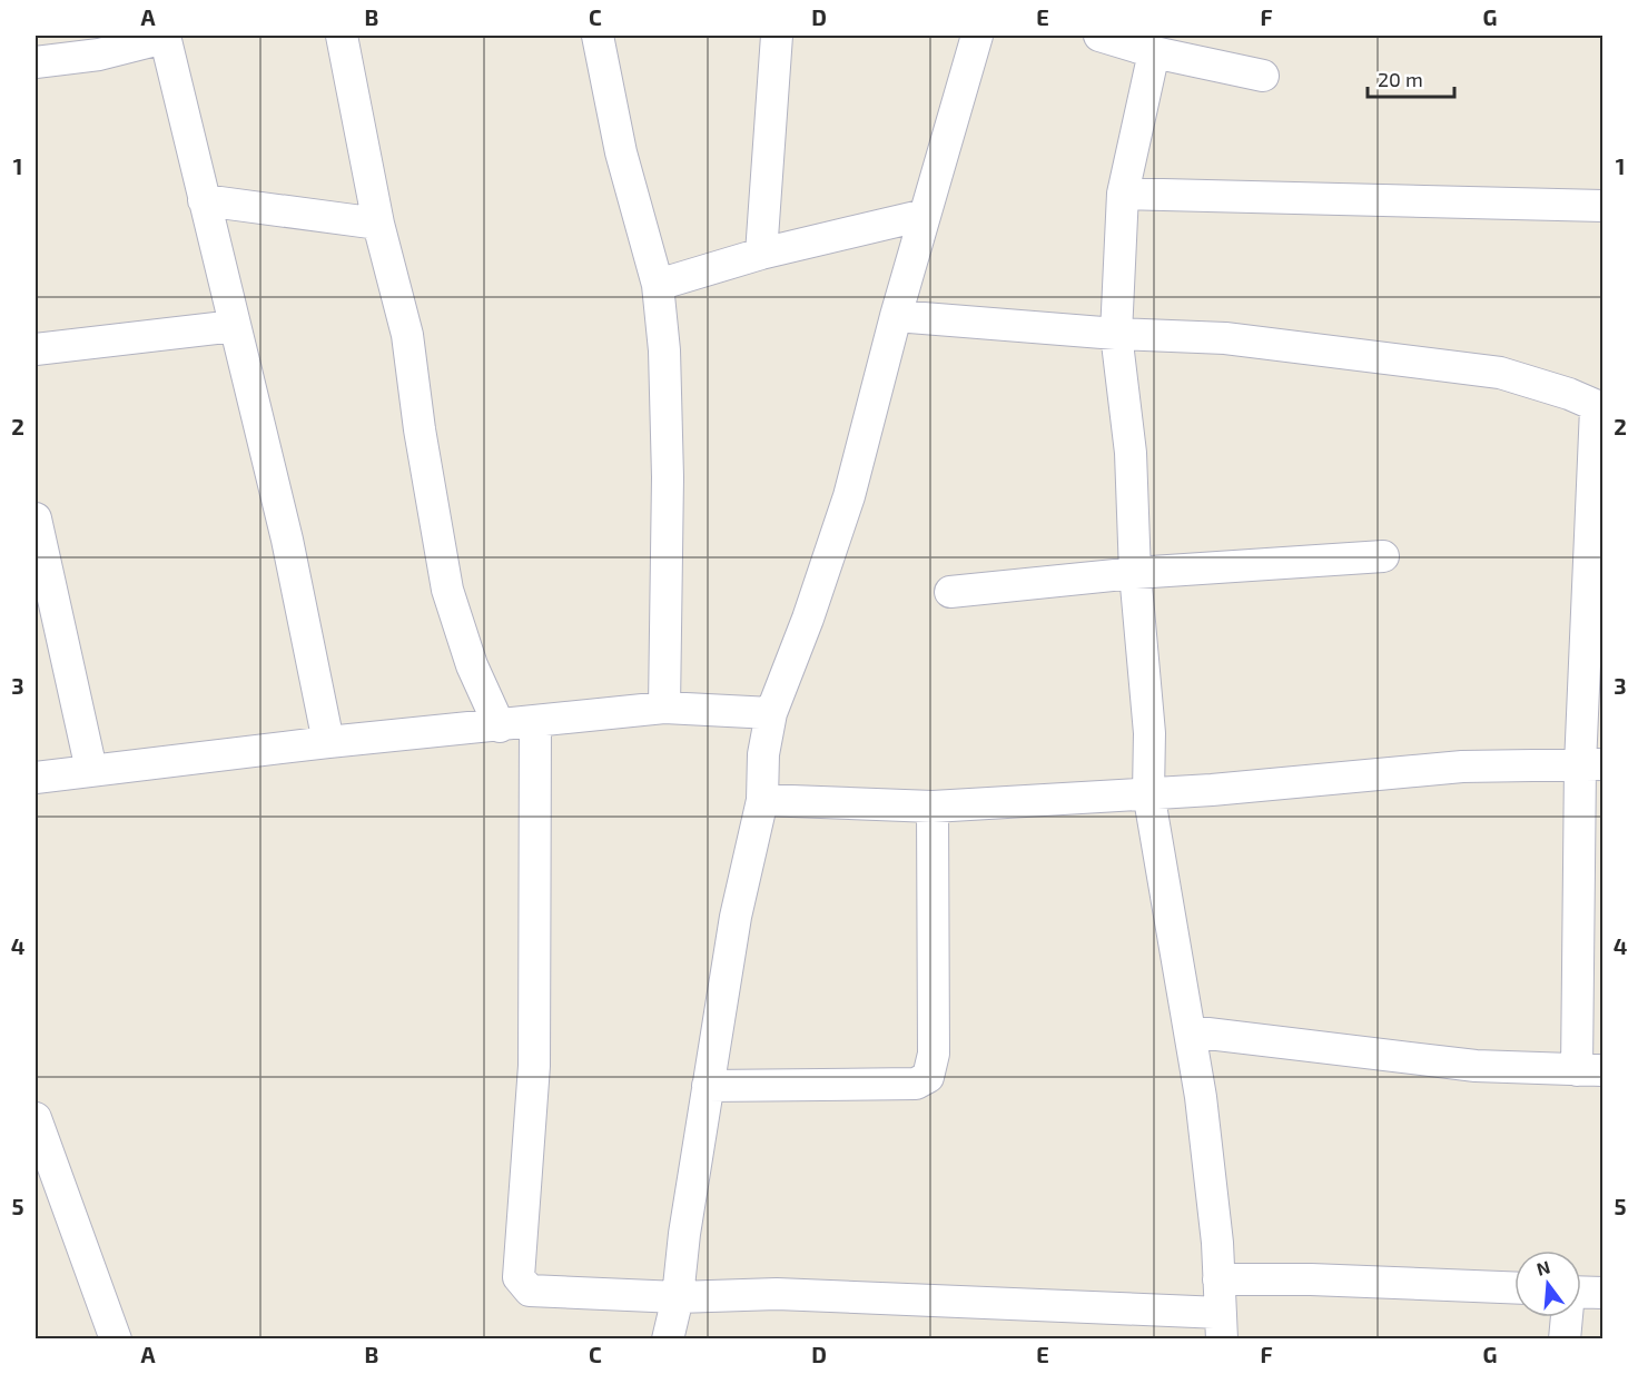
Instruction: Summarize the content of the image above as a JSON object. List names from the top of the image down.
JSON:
{
  "scale_bar": "20 m",
  "north": "top",
  "grid": {
    "columns": [
      "A",
      "B",
      "C",
      "D",
      "E",
      "F",
      "G"
    ],
    "rows": [
      "1",
      "2",
      "3",
      "4",
      "5"
    ]
  }
}
